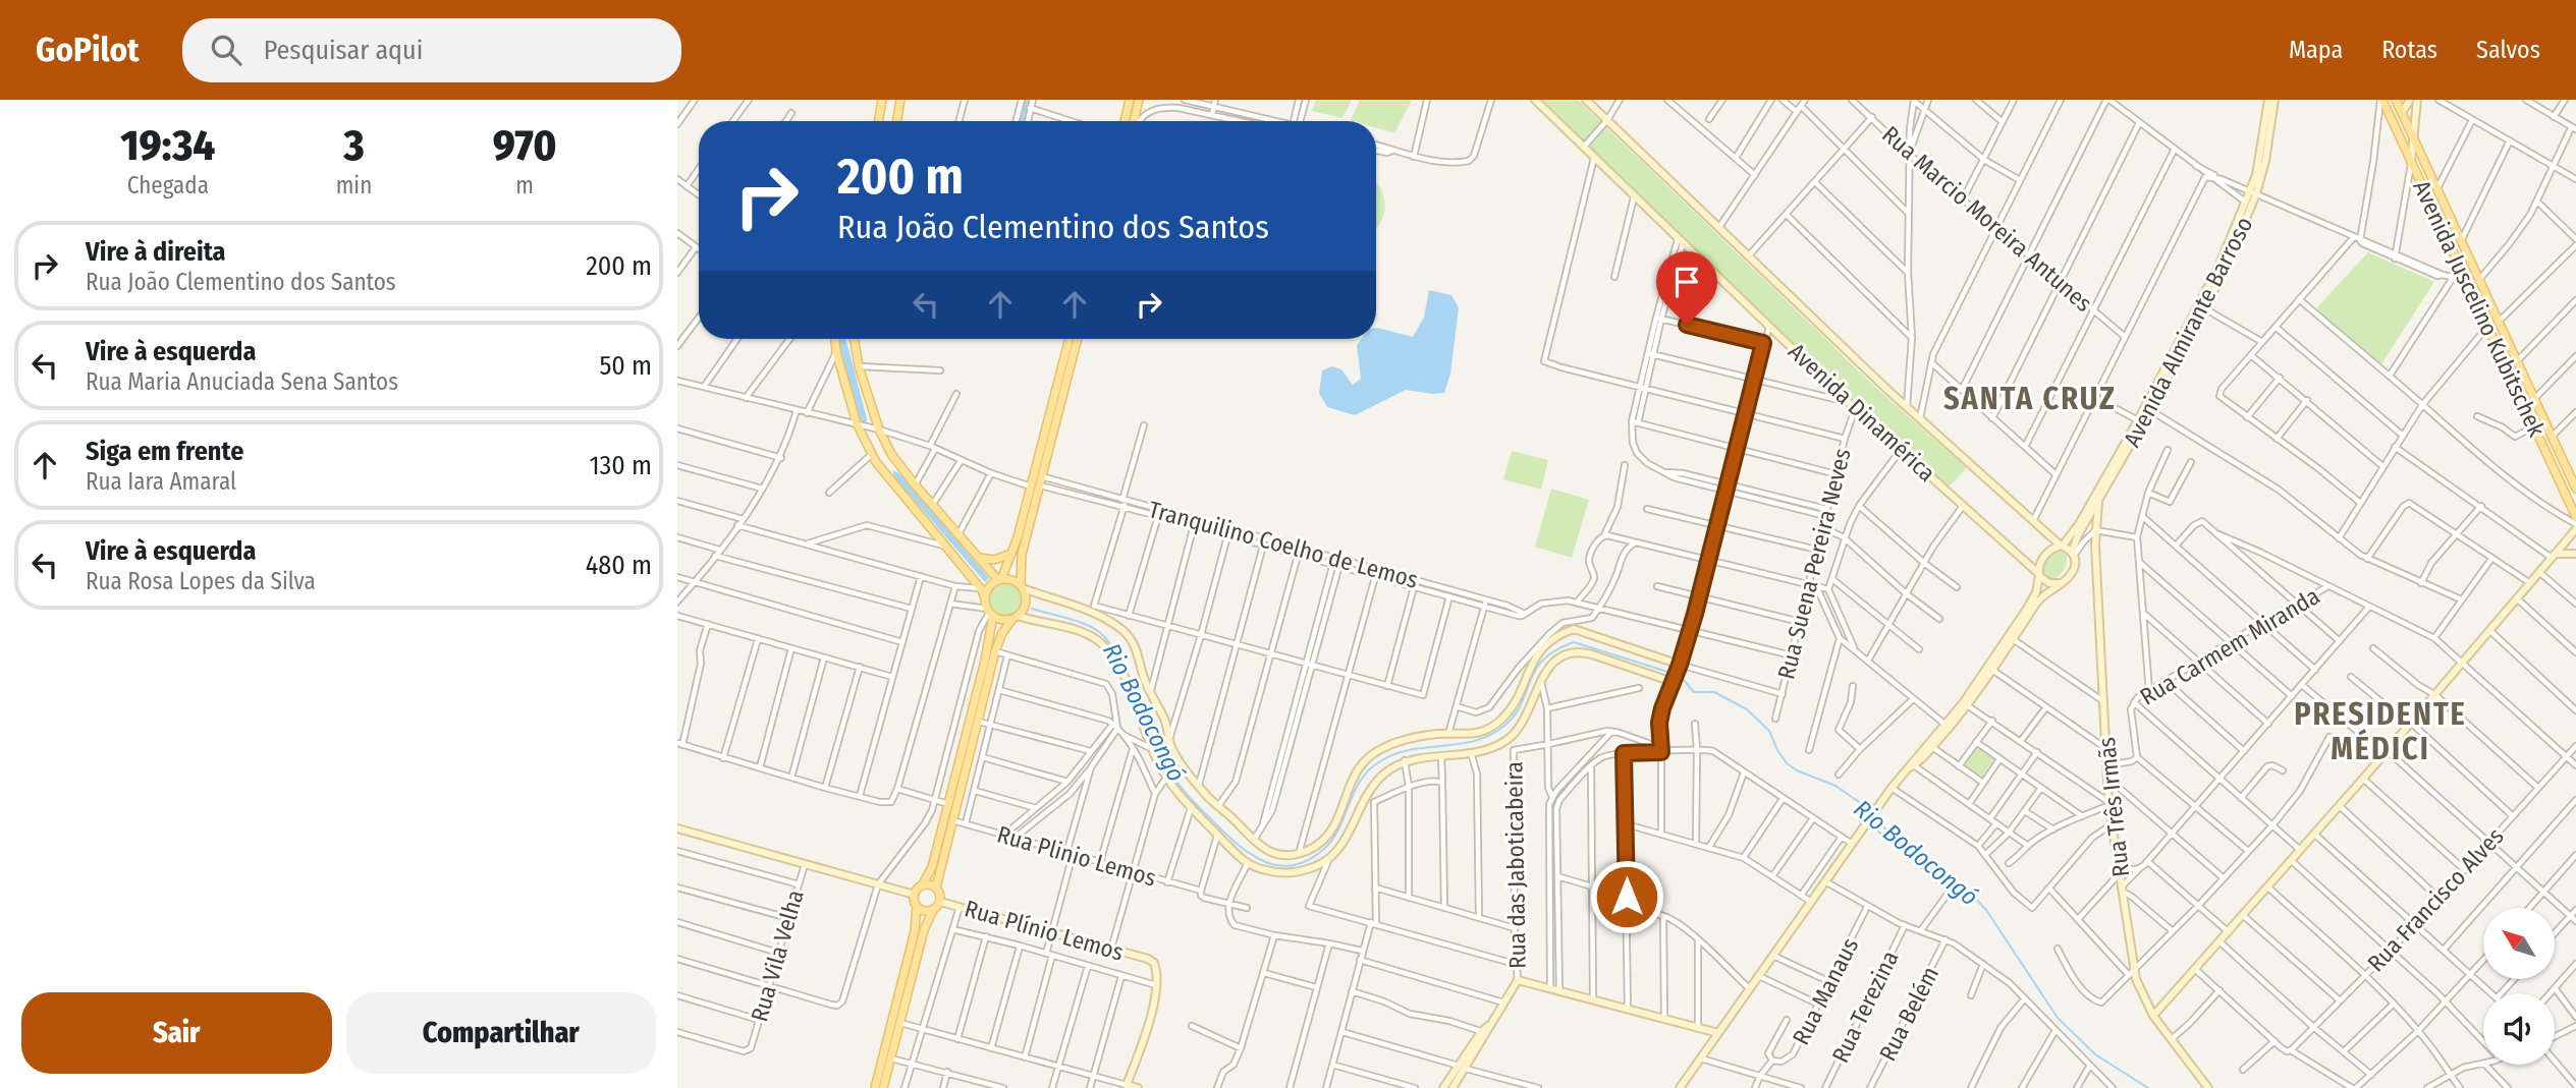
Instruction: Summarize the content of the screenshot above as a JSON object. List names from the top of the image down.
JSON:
{
  "streets": {
    "main road": ["Avenida Juscelino Kubitschek"],
    "street": [
      "Rua Marcio Moreira Antunes",
      "Avenida Almirante Barroso",
      "Avenida Dinamérica",
      "Tranquilino Coelho de Lemos",
      "Rua Suena Pereira Neves",
      "Rua Carmem Miranda",
      "Rua Três Irmãs",
      "Rua Plinio Lemos",
      "Rua das Jaboticabeira",
      "Rua Francisco Alves",
      "Rua Plínio Lemos",
      "Rua Vila Velha",
      "Rua Manaus",
      "Rua Terezina",
      "Rua Belém"
    ]
  },
  "crossings": [
    ["Avenida Almirante Barroso", "Avenida Dinamérica"],
    ["Avenida Almirante Barroso", "Rua Três Irmãs"],
    ["Avenida Dinamérica", "Rua Suena Pereira Neves"]
  ],
  "districts": ["SANTA CRUZ", "PRESIDENTE MÉDICI"],
  "water": ["Rio Bodocongó"],
  "north": "top left",
  "page": {
    "header": "GoPilot",
    "search": "Pesquisar aqui",
    "nav": ["Mapa", "Rotas", "Salvos"],
    "eta": [
      "19:34",
      "Chegada",
      "3",
      "min",
      "970",
      "m"
    ],
    "turn": ["200 m", "Rua João Clementino dos Santos"],
    "list": [
      {
        "name": "Vire à direita",
        "note": "Rua João Clementino dos Santos",
        "value": "200 m"
      },
      {
        "name": "Vire à esquerda",
        "note": "Rua Maria Anuciada Sena Santos",
        "value": "50 m"
      },
      {
        "name": "Siga em frente",
        "note": "Rua Iara Amaral",
        "value": "130 m"
      },
      {
        "name": "Vire à esquerda",
        "note": "Rua Rosa Lopes da Silva",
        "value": "480 m"
      }
    ],
    "buttons": ["Sair", "Compartilhar"]
  }
}
